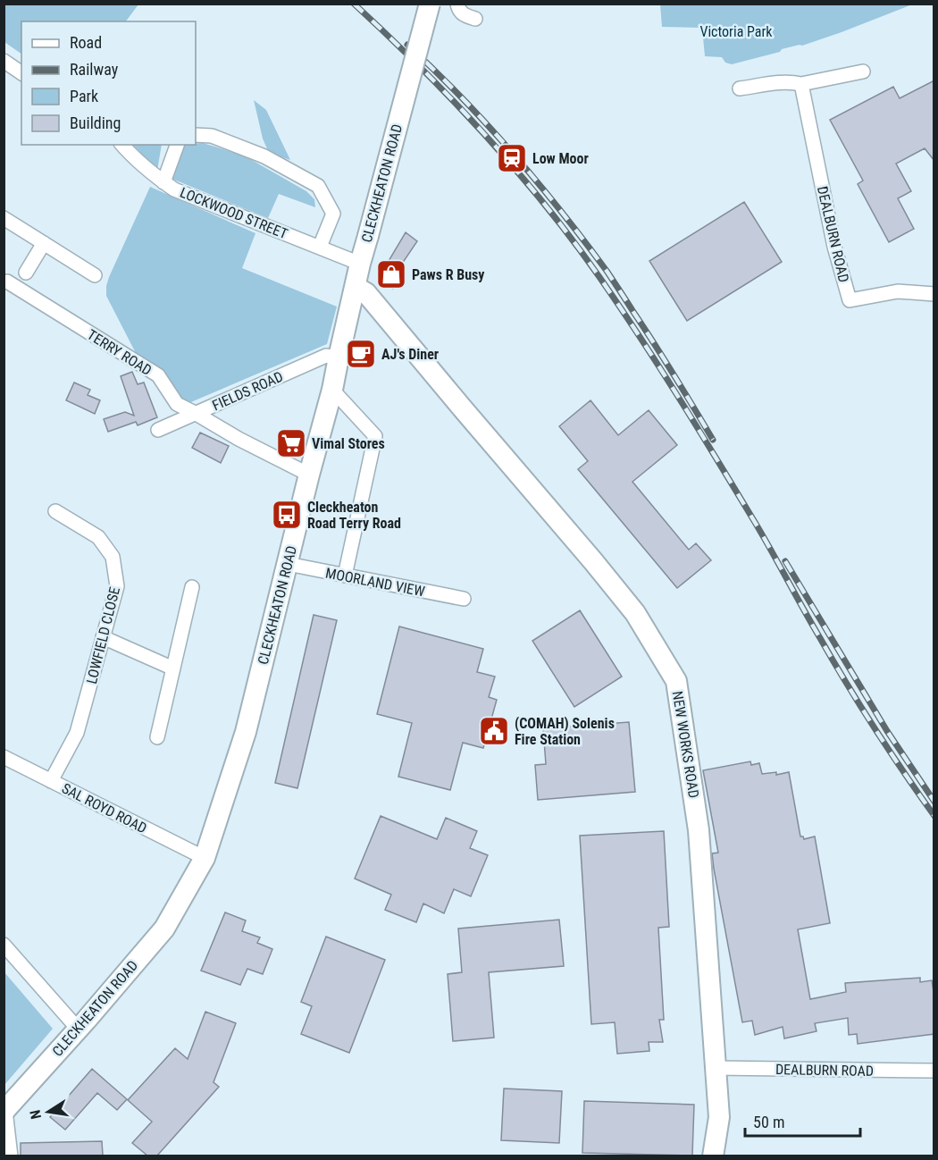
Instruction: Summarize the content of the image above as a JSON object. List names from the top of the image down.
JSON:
{
  "streets": {
    "street": [
      "CLECKHEATON ROAD",
      "LOCKWOOD STREET",
      "DEALBURN ROAD",
      "TERRY ROAD",
      "FIELDS ROAD",
      "MOORLAND VIEW",
      "LOWFIELD CLOSE",
      "NEW WORKS ROAD",
      "SAL ROYD ROAD"
    ]
  },
  "crossings": [
    ["CLECKHEATON ROAD", "LOCKWOOD STREET"],
    ["CLECKHEATON ROAD", "TERRY ROAD"],
    ["CLECKHEATON ROAD", "FIELDS ROAD"],
    ["CLECKHEATON ROAD", "MOORLAND VIEW"],
    ["CLECKHEATON ROAD", "NEW WORKS ROAD"],
    ["CLECKHEATON ROAD", "SAL ROYD ROAD"],
    ["DEALBURN ROAD", "NEW WORKS ROAD"],
    ["TERRY ROAD", "FIELDS ROAD"],
    ["LOWFIELD CLOSE", "SAL ROYD ROAD"]
  ],
  "parks": ["Victoria Park"],
  "places": {
    "station": ["Low Moor"],
    "shop": ["Paws R Busy"],
    "cafe": ["AJ's Diner"],
    "supermarket": ["Vimal Stores"],
    "bus stop": ["Cleckheaton Road Terry Road"],
    "public building": ["(COMAH) Solenis Fire Station"]
  },
  "legend": [
    "Road",
    "Railway",
    "Park",
    "Building"
  ],
  "scale_bar": "50 m",
  "north": "left"
}
